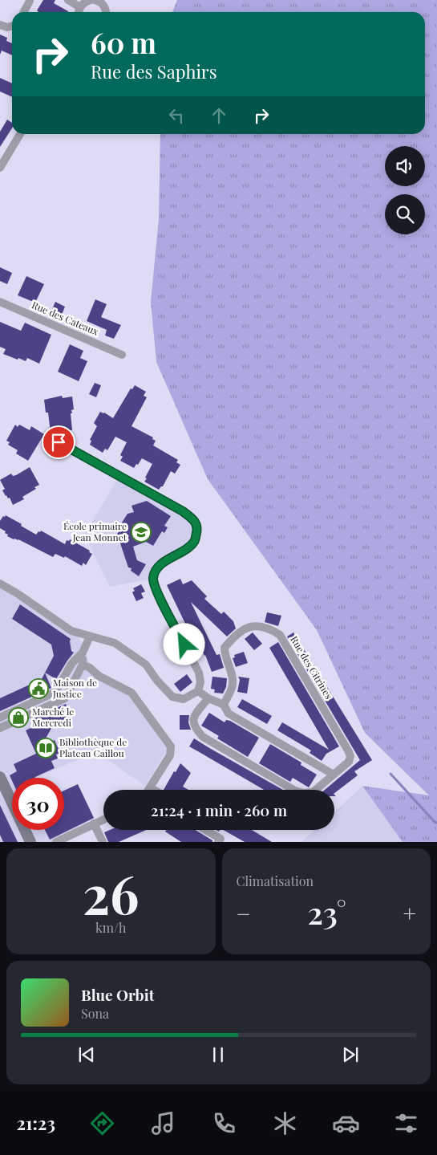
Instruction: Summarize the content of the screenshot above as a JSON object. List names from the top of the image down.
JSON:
{
  "streets": {
    "street": ["Rue des Cateaux", "Rue des Citrines"]
  },
  "places": {
    "school or university": ["École primaire Jean Monnet"],
    "public building": ["Maison de Justice"],
    "shop": ["Marché le Mercredi"],
    "library": ["Bibliothèque de Plateau Caillou"]
  },
  "page": {
    "turn": ["60 m", "Rue des Saphirs"],
    "limit": "30",
    "trip": "21:24 · 1 min · 260 m",
    "tile": [
      ["26", "km/h"],
      "Climatisation"
    ],
    "heat": ["−", "23°", "+"],
    "song": ["Blue Orbit", "Sona"],
    "tabs": "21:23"
  }
}
